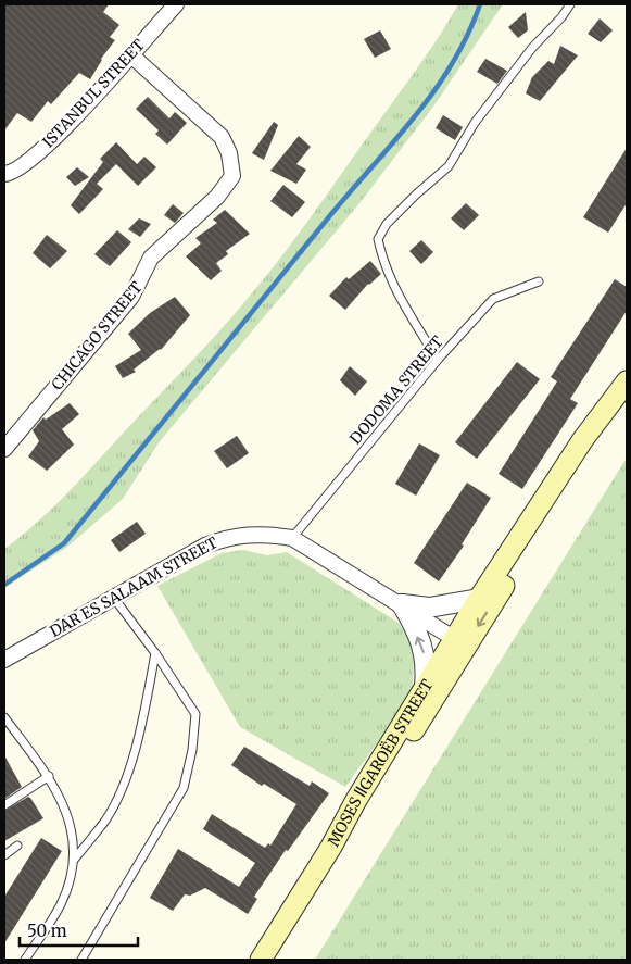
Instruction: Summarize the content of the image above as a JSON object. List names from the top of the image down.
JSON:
{
  "streets": {
    "main road": ["MOSES ǁGAROËB STREET"],
    "street": ["ISTANBUL STREET", "CHICAGO STREET", "DAR ES SALAAM STREET"],
    "lane": ["DODOMA STREET"]
  },
  "crossings": [
    ["ISTANBUL STREET", "CHICAGO STREET"],
    ["DODOMA STREET", "DAR ES SALAAM STREET"],
    ["DAR ES SALAAM STREET", "MOSES ǁGAROËB STREET"]
  ],
  "scale_bar": "50 m"
}
